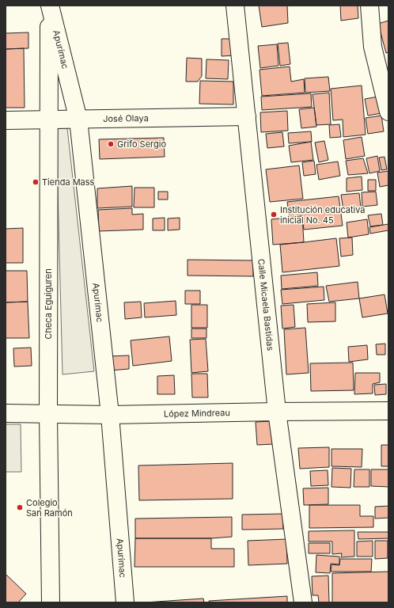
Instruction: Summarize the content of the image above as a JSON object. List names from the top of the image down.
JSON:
{
  "streets": {
    "street": [
      "Apurímac",
      "José Olaya",
      "Checa Eguiguren",
      "Calle Micaela Bastidas",
      "López Mindreau"
    ]
  },
  "crossings": [
    ["Apurímac", "José Olaya"],
    ["Apurímac", "Checa Eguiguren"],
    ["Apurímac", "López Mindreau"],
    ["José Olaya", "Checa Eguiguren"],
    ["José Olaya", "Calle Micaela Bastidas"],
    ["Checa Eguiguren", "López Mindreau"],
    ["Calle Micaela Bastidas", "López Mindreau"]
  ],
  "places": [
    "Grifo Sergio",
    "Tienda Mass",
    "Institución educativa inicial No. 45",
    "Colegio San Ramón"
  ]
}
